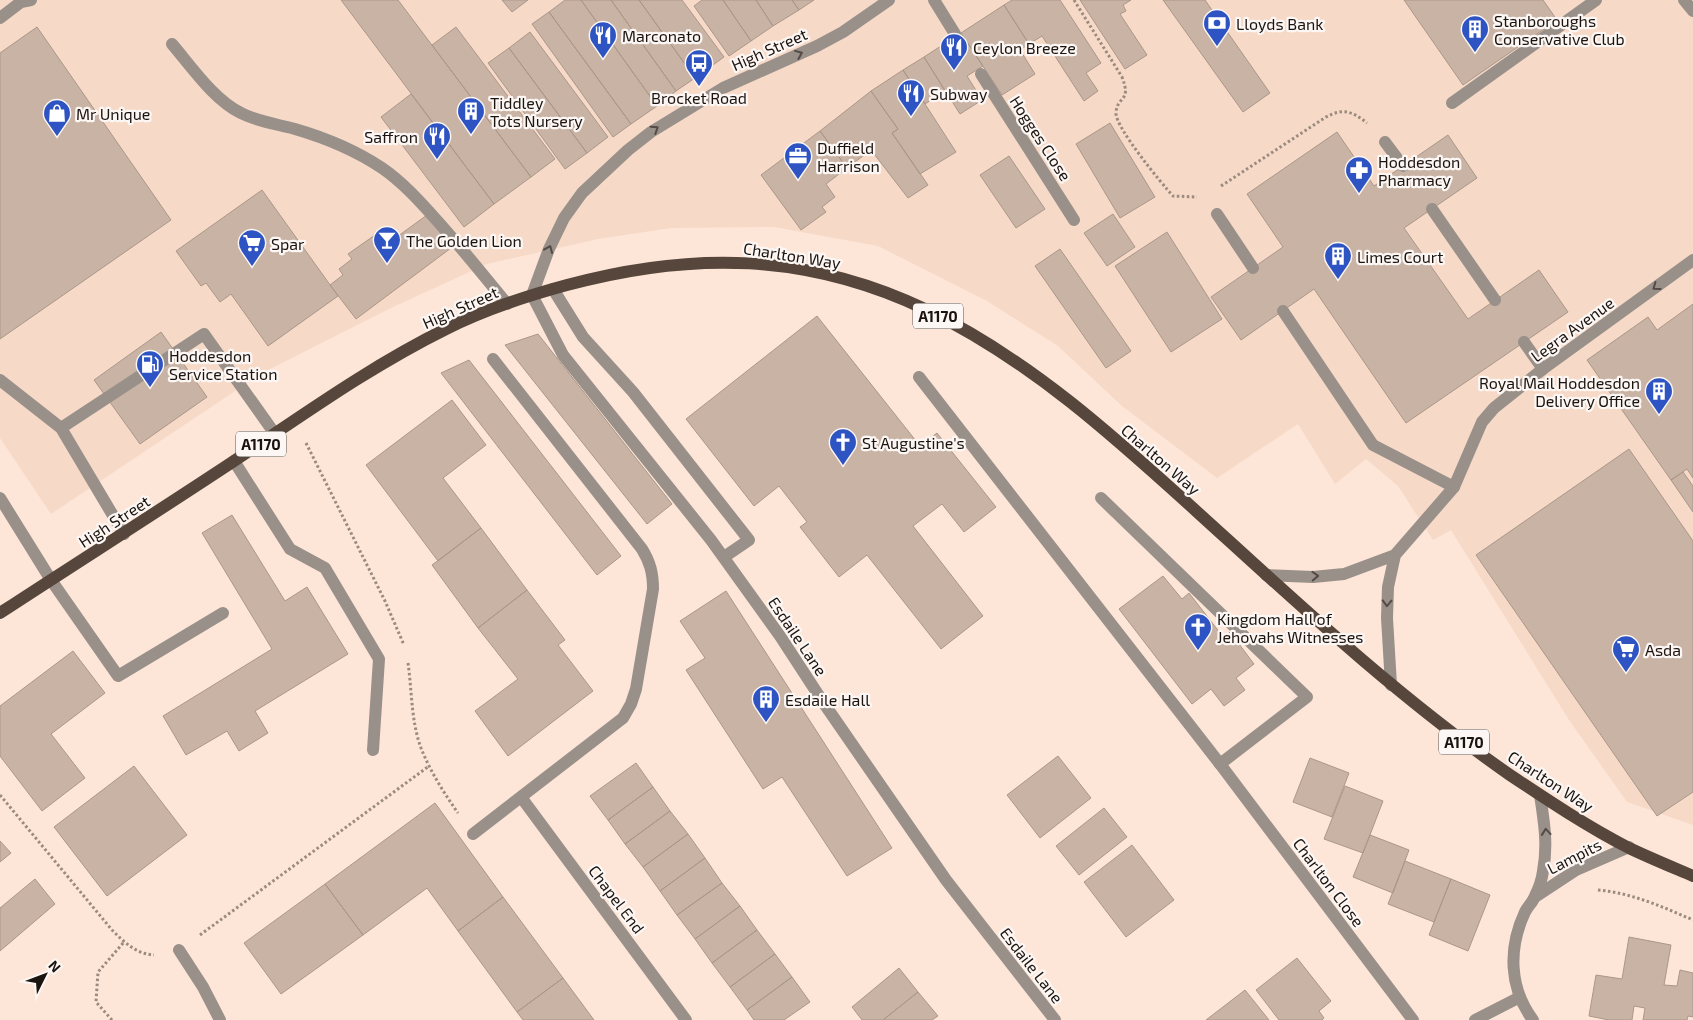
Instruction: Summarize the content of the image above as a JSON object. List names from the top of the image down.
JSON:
{
  "streets": {
    "main road": ["High Street", "Charlton Way", "A1170"],
    "street": [
      "Hogges Close",
      "Legra Avenue",
      "Esdaile Lane",
      "Lampits",
      "Charlton Close",
      "Chapel End"
    ]
  },
  "crossings": [
    ["High Street", "Charlton Way"],
    ["High Street", "Esdaile Lane"],
    ["Charlton Way", "Legra Avenue"],
    ["Charlton Way", "Esdaile Lane"],
    ["Charlton Way", "Lampits"]
  ],
  "one_way": ["High Street"],
  "places": {
    "bank": ["Lloyds Bank"],
    "building": [
      "Stanboroughs Conservative Club",
      "Tiddley Tots Nursery",
      "Limes Court",
      "Royal Mail Hoddesdon Delivery Office",
      "Esdaile Hall"
    ],
    "restaurant": [
      "Marconato",
      "Ceylon Breeze",
      "Subway",
      "Saffron"
    ],
    "bus stop": ["Brocket Road"],
    "shop": ["Mr Unique"],
    "office": ["Duffield Harrison"],
    "pharmacy": ["Hoddesdon Pharmacy"],
    "bar": ["The Golden Lion"],
    "supermarket": ["Spar", "Asda"],
    "fuel station": ["Hoddesdon Service Station"],
    "church": ["St Augustine's", "Kingdom Hall of Jehovahs Witnesses"]
  },
  "north": "top right"
}
